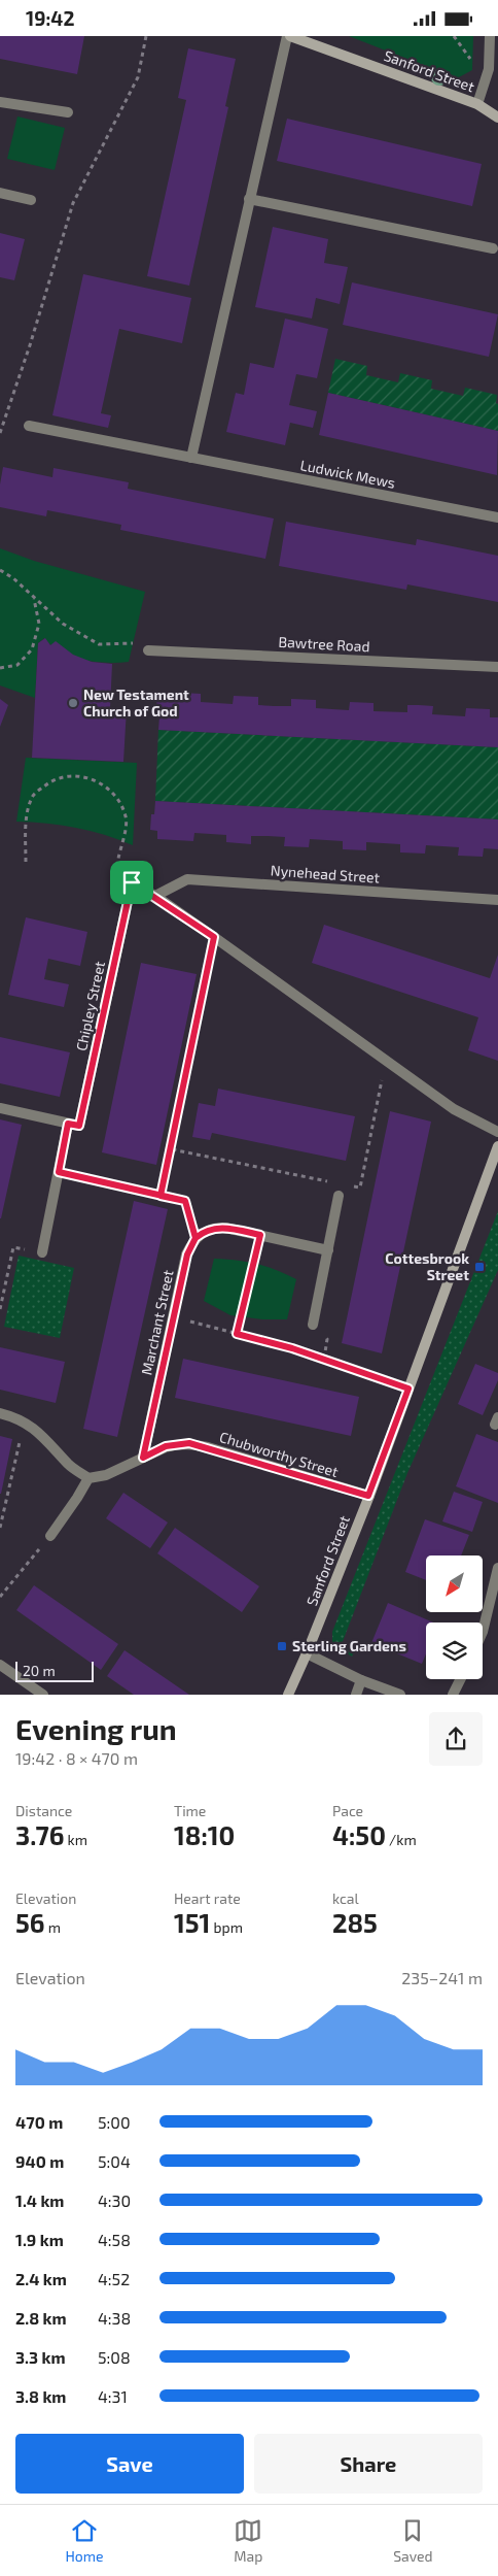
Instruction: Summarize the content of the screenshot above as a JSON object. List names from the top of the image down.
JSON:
{
  "streets": {
    "main road": ["Sanford Street"],
    "street": [
      "Ludwick Mews",
      "Bawtree Road",
      "Nynehead Street",
      "Chipley Street",
      "Marchant Street",
      "Chubworthy Street"
    ]
  },
  "crossings": [
    ["Sanford Street", "Chubworthy Street"],
    ["Marchant Street", "Chubworthy Street"]
  ],
  "places": {
    "other": ["New Testament Church of God"],
    "transit": ["Cottesbrook Street", "Sterling Gardens"]
  },
  "scale_bar": "20 m",
  "north": "bottom left",
  "page": {
    "status": "19:42",
    "scale": "20 m",
    "heading": ["Evening run", "19:42 · 8 × 470 m"],
    "stats": [
      ["Distance", "3.76 km"],
      ["Time", "18:10"],
      ["Pace", "4:50 /km"],
      ["Elevation", "56 m"],
      ["Heart rate", "151 bpm"],
      ["kcal", "285"]
    ],
    "chart": ["Elevation", "235–241 m"],
    "list": [
      {
        "name": "470 m",
        "note": "5:00"
      },
      {
        "name": "940 m",
        "note": "5:04"
      },
      {
        "name": "1.4 km",
        "note": "4:30"
      },
      {
        "name": "1.9 km",
        "note": "4:58"
      },
      {
        "name": "2.4 km",
        "note": "4:52"
      },
      {
        "name": "2.8 km",
        "note": "4:38"
      },
      {
        "name": "3.3 km",
        "note": "5:08"
      },
      {
        "name": "3.8 km",
        "note": "4:31"
      }
    ],
    "buttons": ["Save", "Share"],
    "tabs": ["Home", "Map", "Saved"]
  }
}
